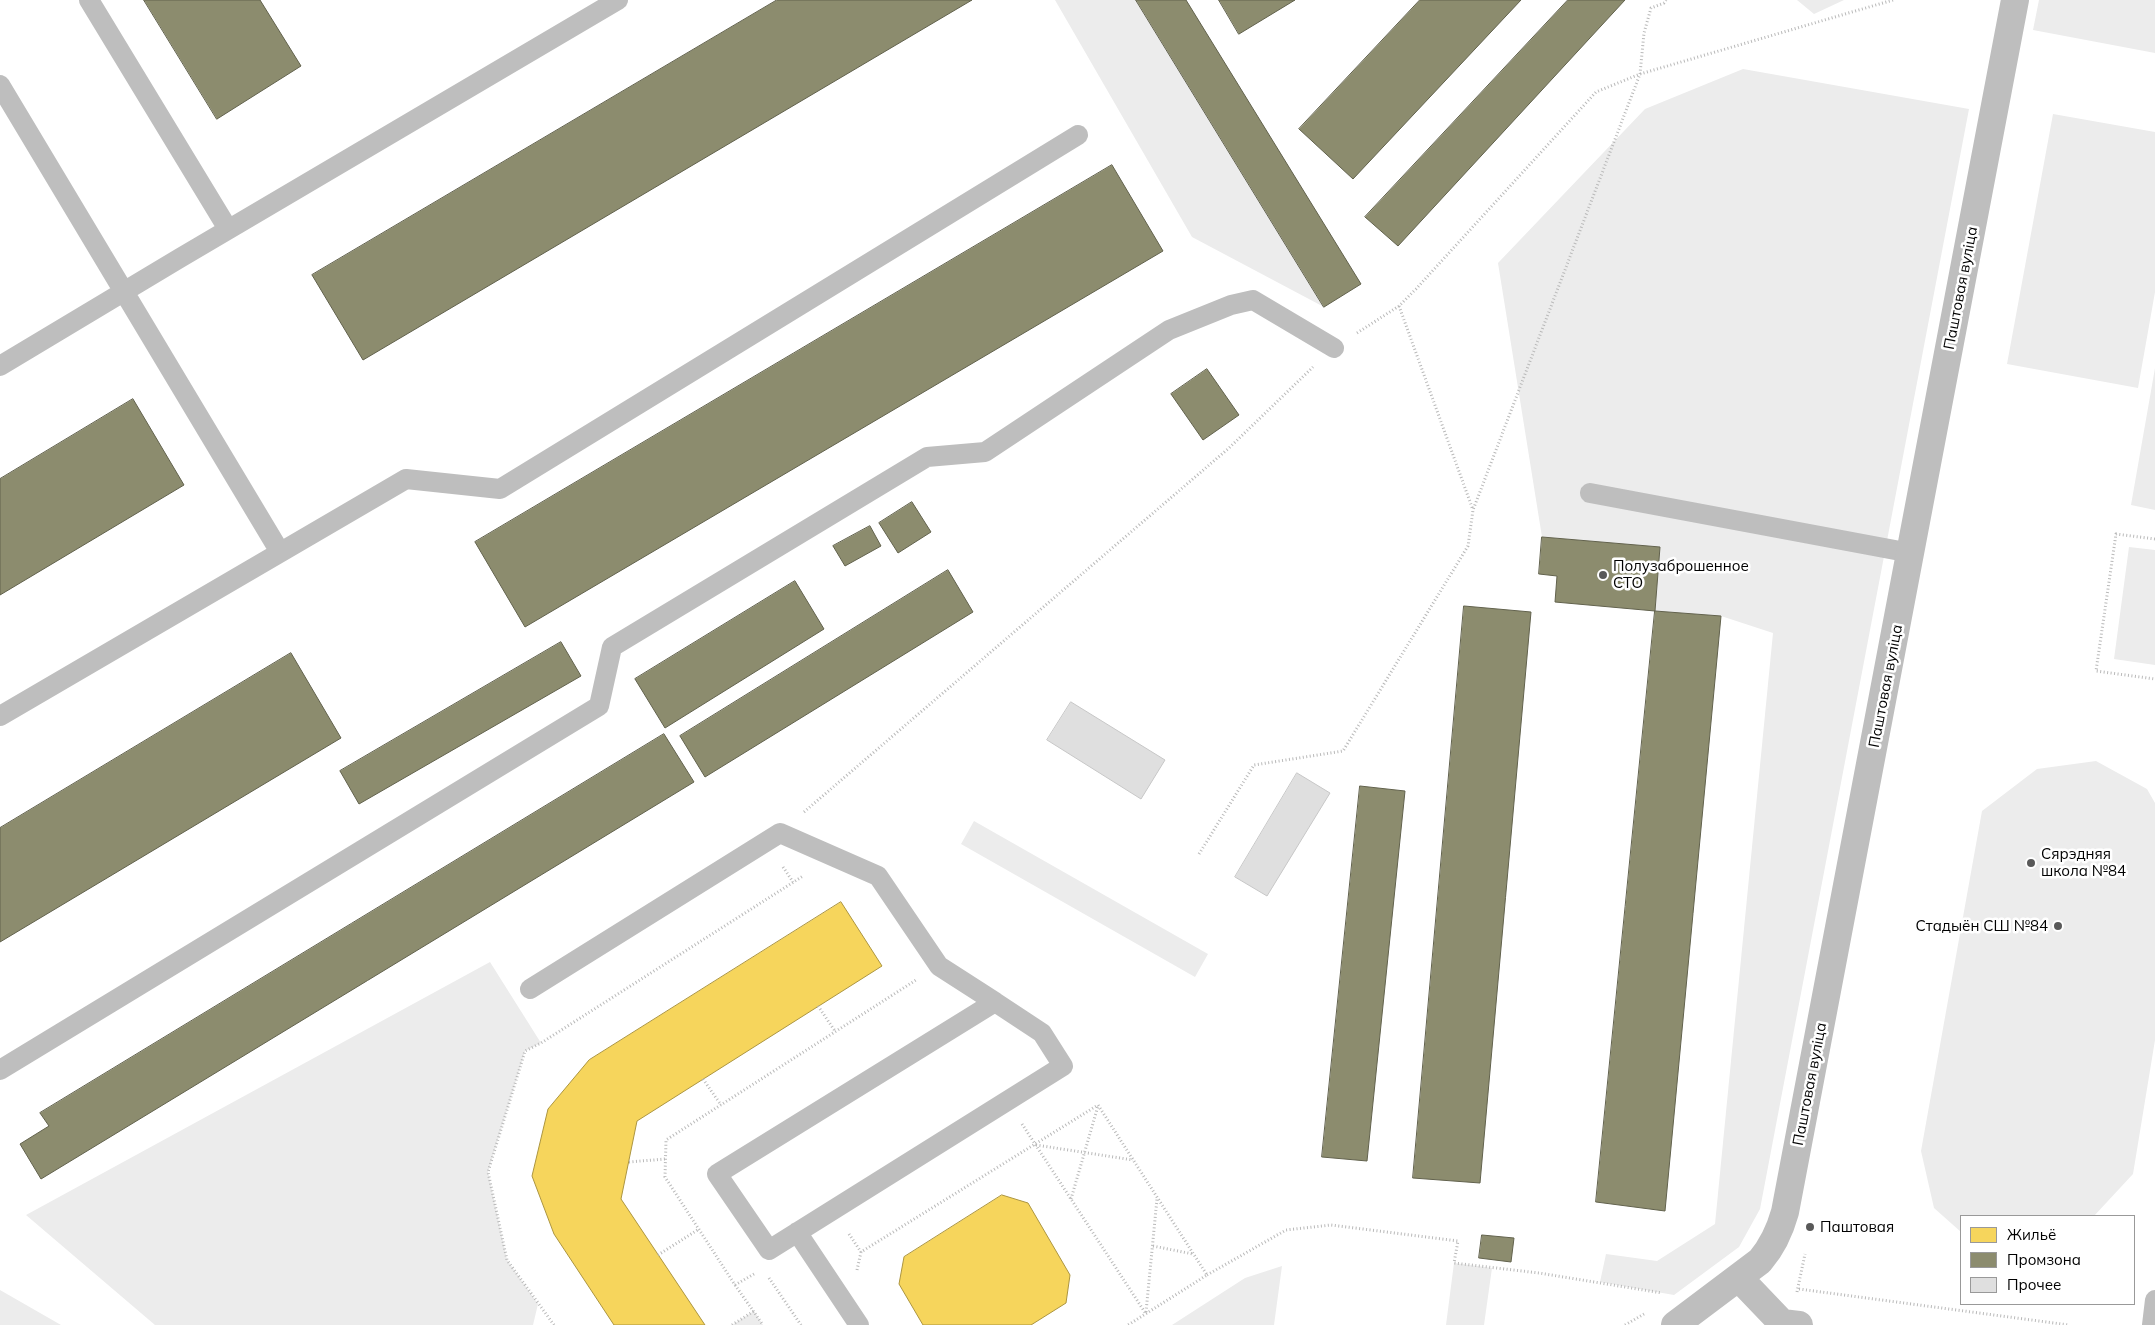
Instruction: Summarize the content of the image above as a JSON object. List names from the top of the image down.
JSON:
{
  "streets": {
    "street": ["Паштовая вуліца"]
  },
  "places": [
    "Полузаброшенное СТО",
    "Сярэдняя школа №84",
    "Стадыён СШ №84",
    "Паштовая"
  ],
  "legend": ["Жильё", "Промзона", "Прочее"]
}
